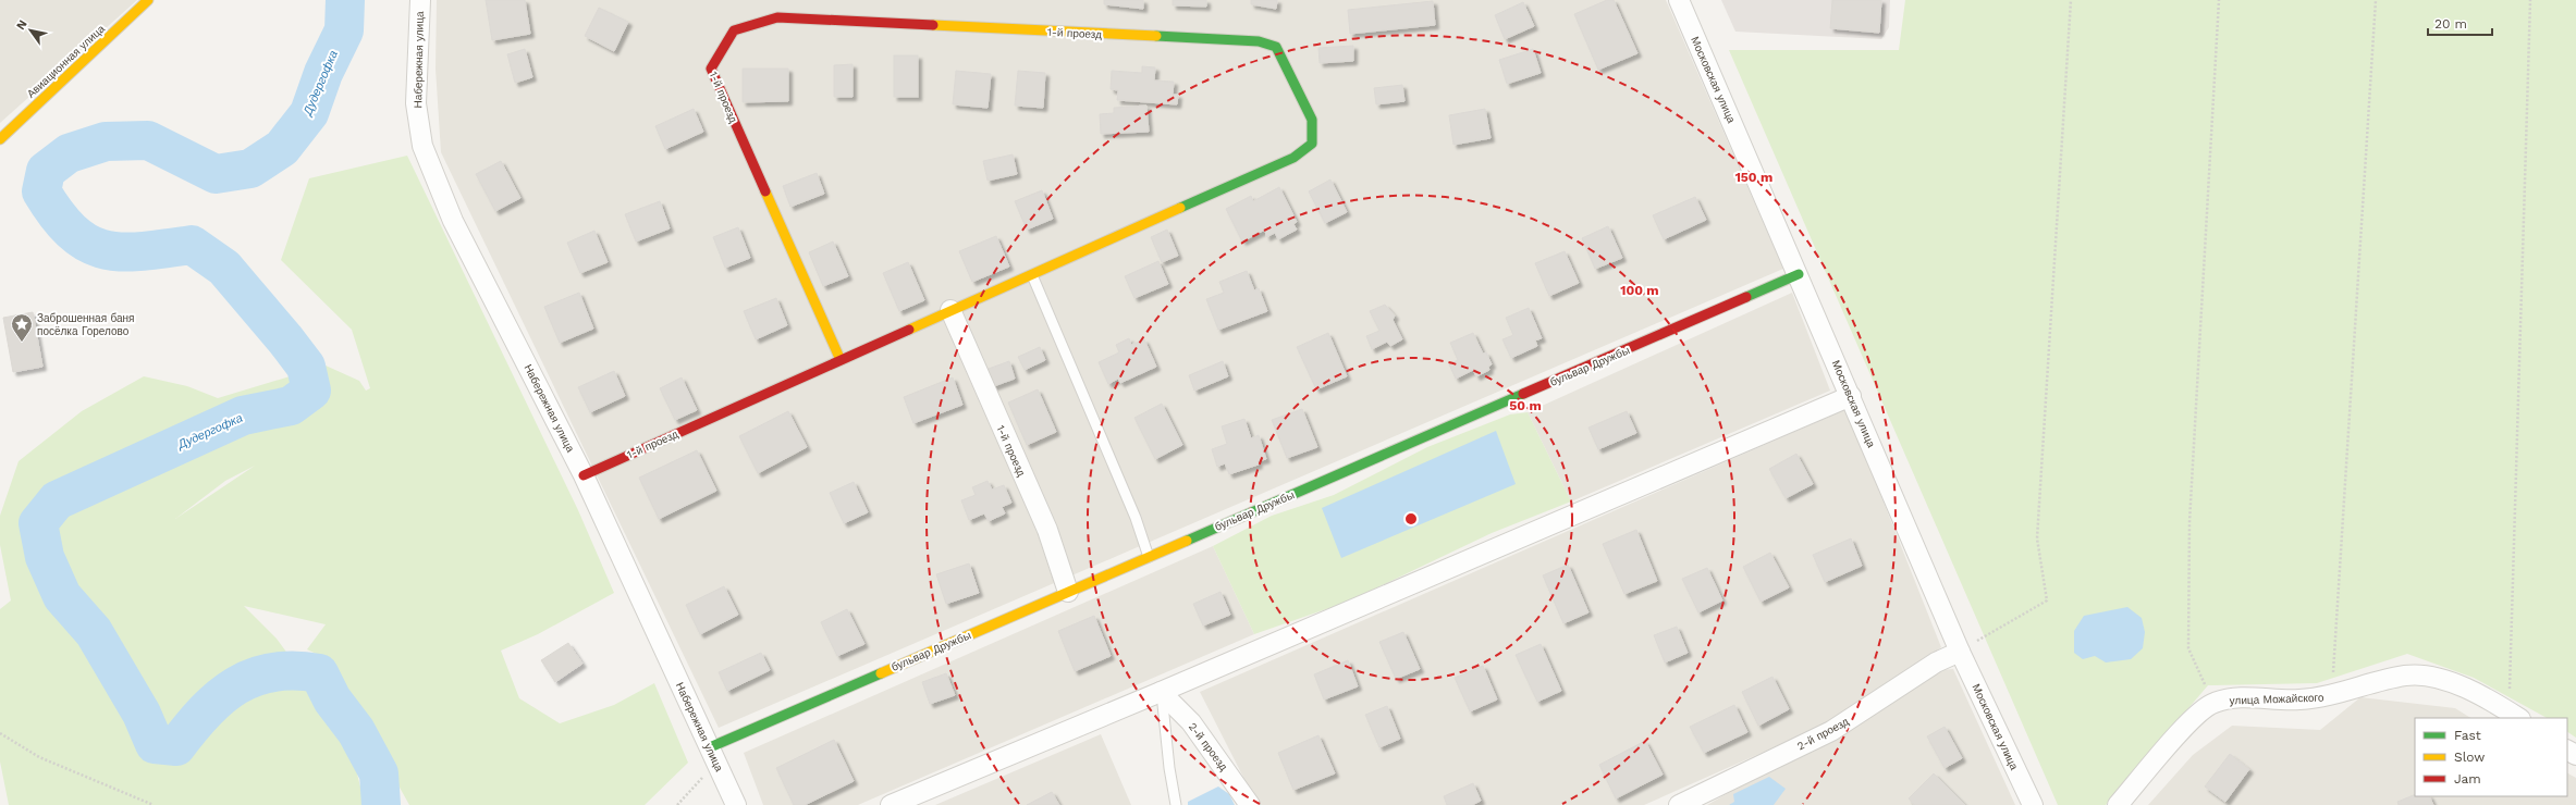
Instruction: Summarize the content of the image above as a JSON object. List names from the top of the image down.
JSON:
{
  "streets": {
    "street": [
      "1-й проезд",
      "Набережная улица",
      "Авиационная улица",
      "Московская улица",
      "бульвар Дружбы",
      "улица Можайского",
      "2-й проезд"
    ]
  },
  "crossings": [
    ["1-й проезд", "Набережная улица"],
    ["1-й проезд", "бульвар Дружбы"],
    ["Набережная улица", "бульвар Дружбы"],
    ["Московская улица", "бульвар Дружбы"],
    ["Московская улица", "2-й проезд"]
  ],
  "water": ["Дудергофка"],
  "places": {
    "place": ["Заброшенная баня посёлка Горелово"]
  },
  "legend": ["Fast", "Slow", "Jam"],
  "scale_bar": "20 m",
  "north": "top left",
  "rings": ["150 m", "100 m", "50 m"]
}
